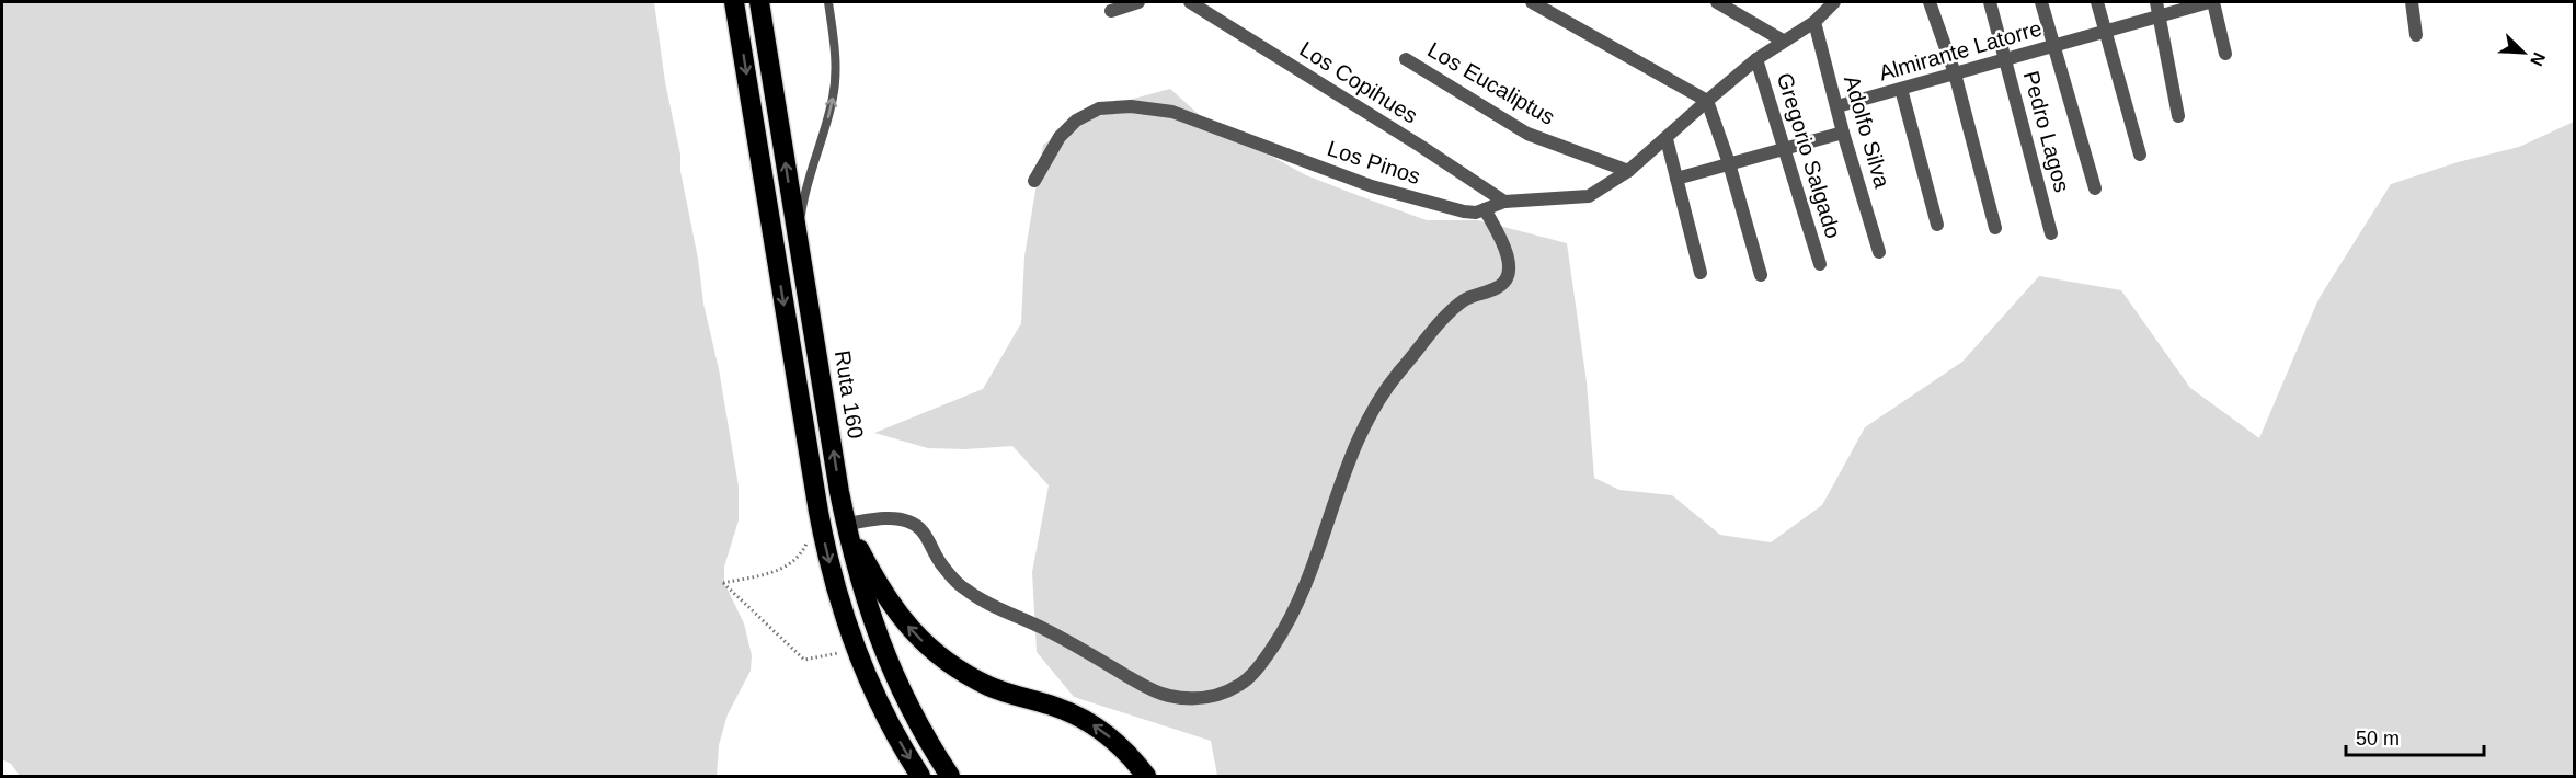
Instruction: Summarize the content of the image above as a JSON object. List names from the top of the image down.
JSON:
{
  "streets": {
    "highway": ["Ruta 160"],
    "street": [
      "Almirante Latorre",
      "Los Copihues",
      "Los Eucaliptus",
      "Adolfo Silva",
      "Pedro Lagos",
      "Gregorio Salgado",
      "Los Pinos"
    ]
  },
  "crossings": [
    ["Almirante Latorre", "Adolfo Silva"],
    ["Almirante Latorre", "Pedro Lagos"],
    ["Los Copihues", "Los Pinos"],
    ["Los Eucaliptus", "Los Pinos"],
    ["Adolfo Silva", "Los Pinos"],
    ["Gregorio Salgado", "Los Pinos"]
  ],
  "scale_bar": "50 m",
  "north": "bottom right"
}
